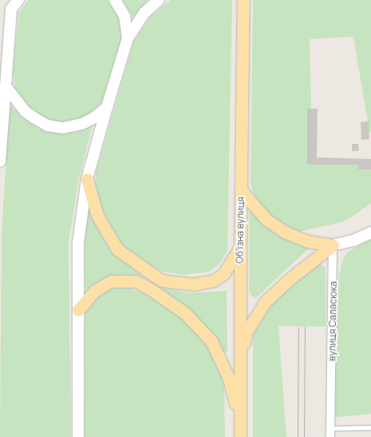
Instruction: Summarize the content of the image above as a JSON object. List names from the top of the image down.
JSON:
{
  "streets": {
    "main road": ["Обʼїзна вулиця"],
    "street": ["вулиця Саласюка"]
  }
}
